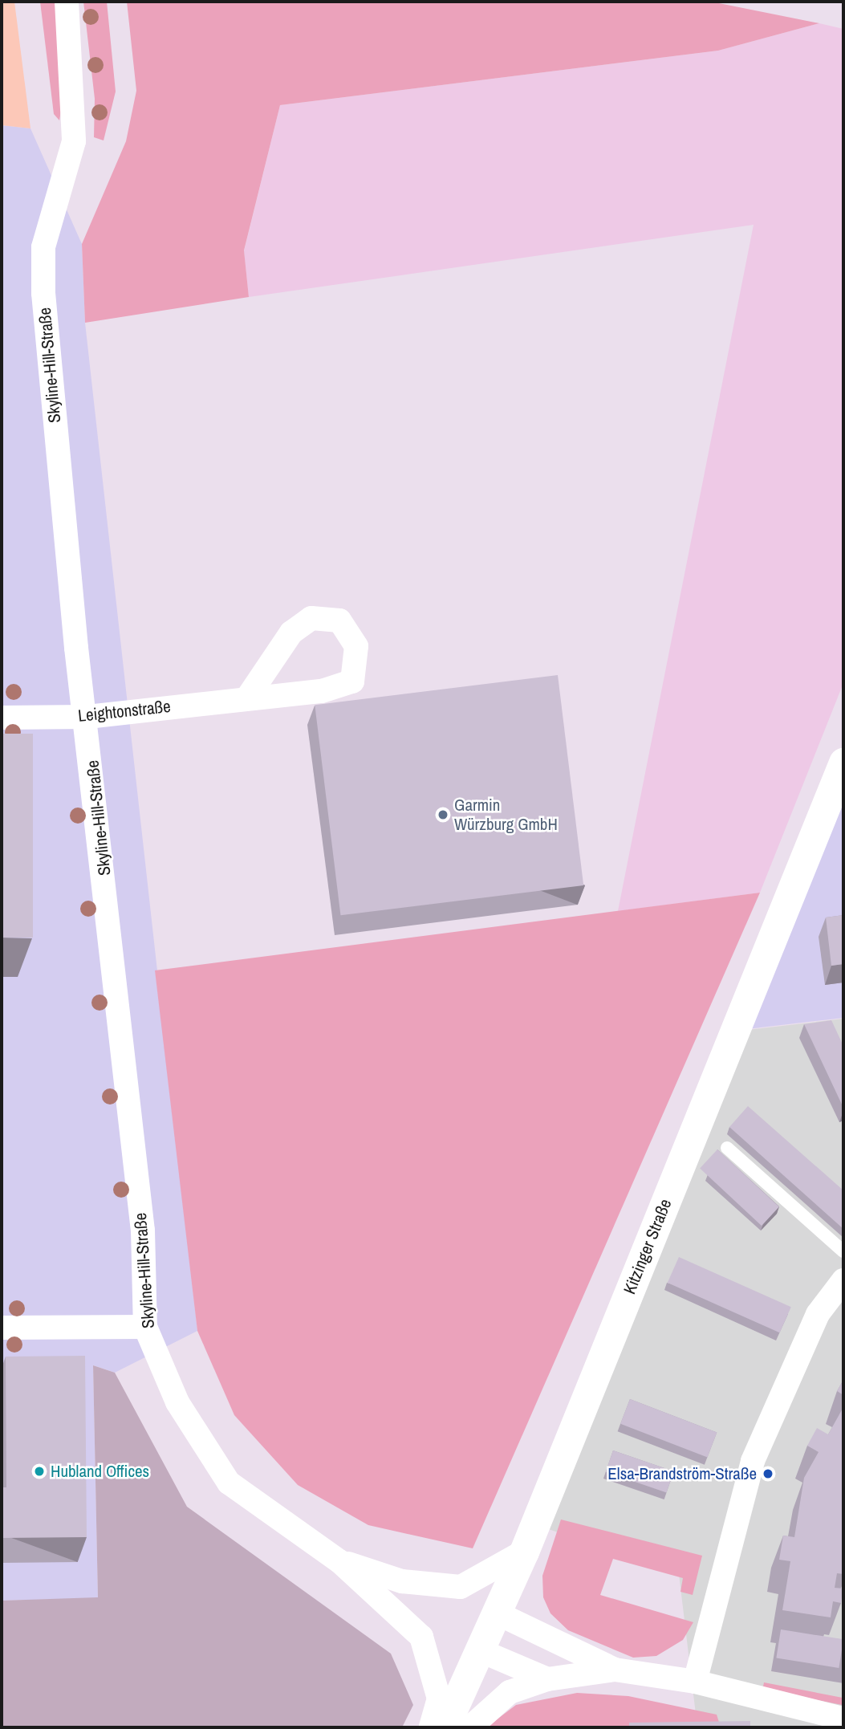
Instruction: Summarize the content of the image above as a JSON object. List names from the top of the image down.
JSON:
{
  "streets": {
    "street": ["Skyline-Hill-Straße", "Leightonstraße", "Kitzinger Straße"]
  },
  "crossings": [
    ["Skyline-Hill-Straße", "Leightonstraße"],
    ["Skyline-Hill-Straße", "Kitzinger Straße"]
  ],
  "places": ["Garmin Würzburg GmbH", "Hubland Offices", "Elsa-Brandström-Straße"]
}
